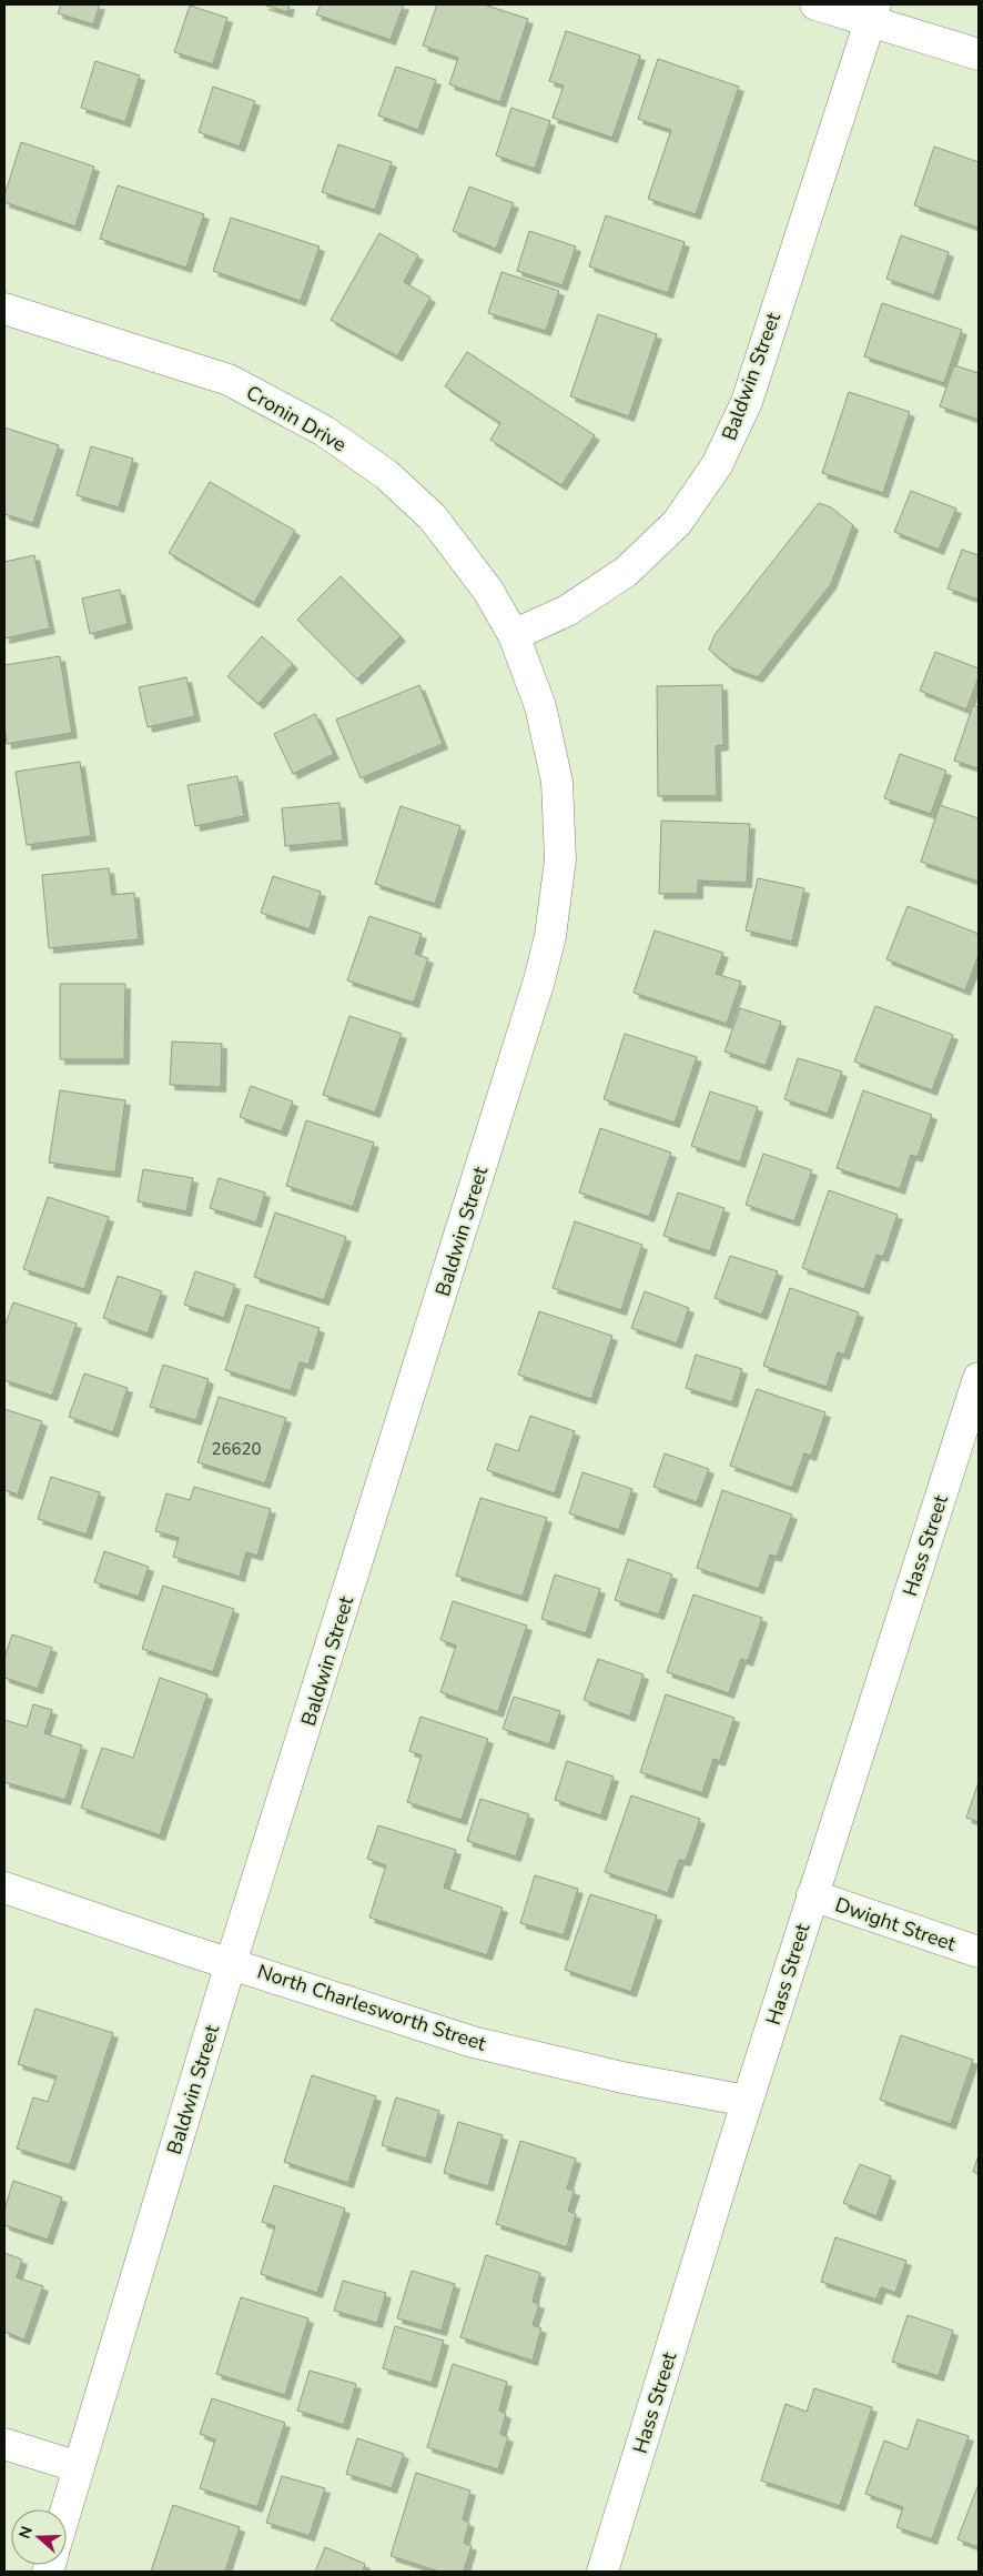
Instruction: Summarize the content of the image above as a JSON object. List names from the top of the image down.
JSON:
{
  "streets": {
    "street": [
      "Baldwin Street",
      "Cronin Drive",
      "Hass Street",
      "Dwight Street",
      "North Charlesworth Street"
    ]
  },
  "crossings": [
    ["Baldwin Street", "Cronin Drive"],
    ["Baldwin Street", "North Charlesworth Street"],
    ["Hass Street", "Dwight Street"],
    ["Hass Street", "North Charlesworth Street"]
  ],
  "house_numbers": ["26620"],
  "north": "left"
}
